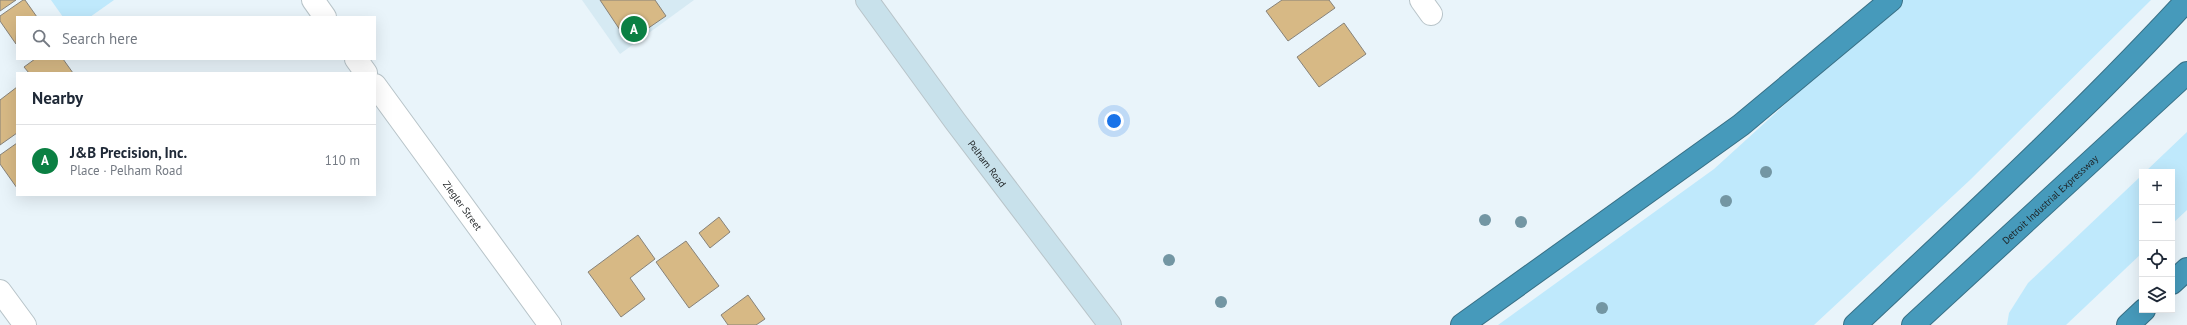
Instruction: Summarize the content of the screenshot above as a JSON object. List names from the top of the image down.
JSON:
{
  "streets": {
    "highway": ["Detroit Industrial Expressway"],
    "main road": ["Pelham Road"],
    "street": ["Ziegler Street"]
  },
  "page": {
    "pins": "A",
    "search": "Search here",
    "heading": "Nearby",
    "list": [
      {
        "mark": "A",
        "name": "J&B Precision, Inc.",
        "note": "Place · Pelham Road",
        "value": "110 m"
      }
    ],
    "map_buttons": ["+", "−"]
  }
}
